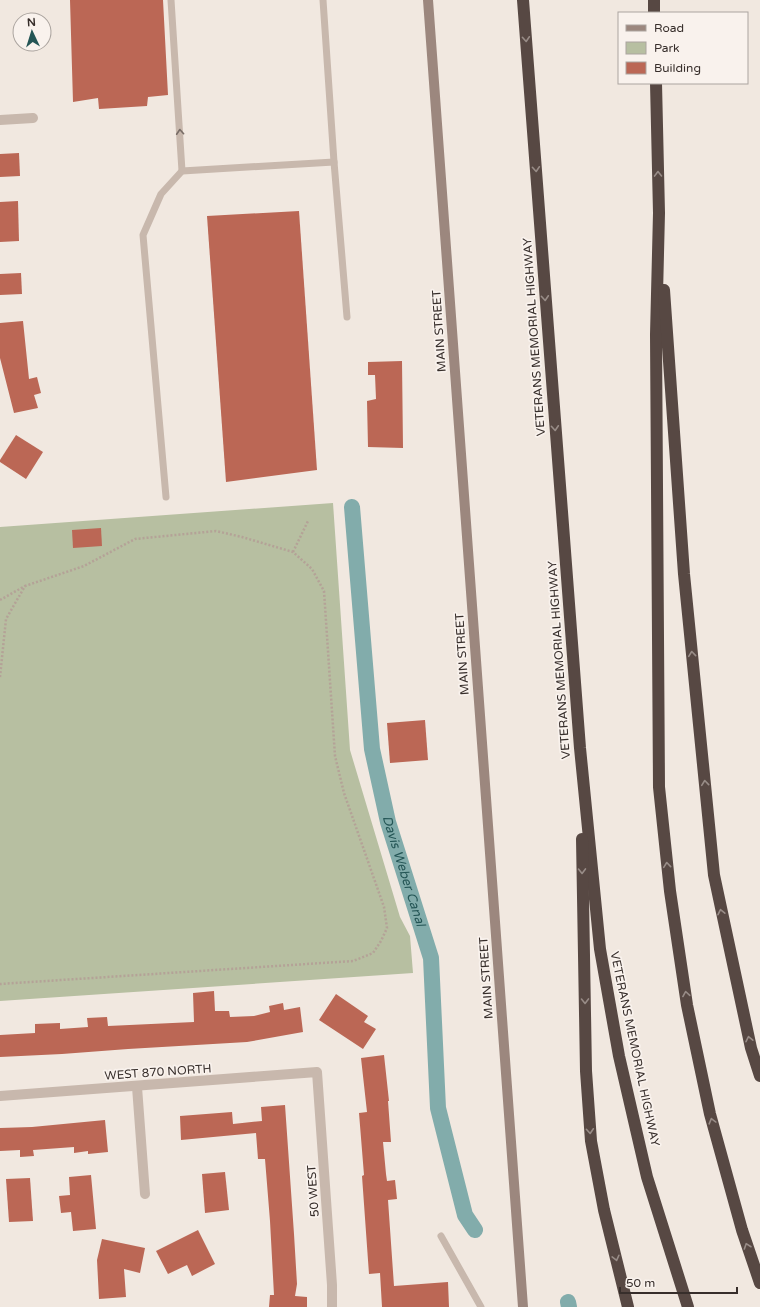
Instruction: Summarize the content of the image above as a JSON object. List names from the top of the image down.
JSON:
{
  "streets": {
    "highway": ["VETERANS MEMORIAL HIGHWAY"],
    "main road": ["MAIN STREET"],
    "street": ["WEST 870 NORTH", "50 WEST"]
  },
  "crossings": [
    ["WEST 870 NORTH", "50 WEST"]
  ],
  "water": ["Davis Weber Canal"],
  "legend": ["Road", "Park", "Building"],
  "scale_bar": "50 m",
  "north": "top"
}
